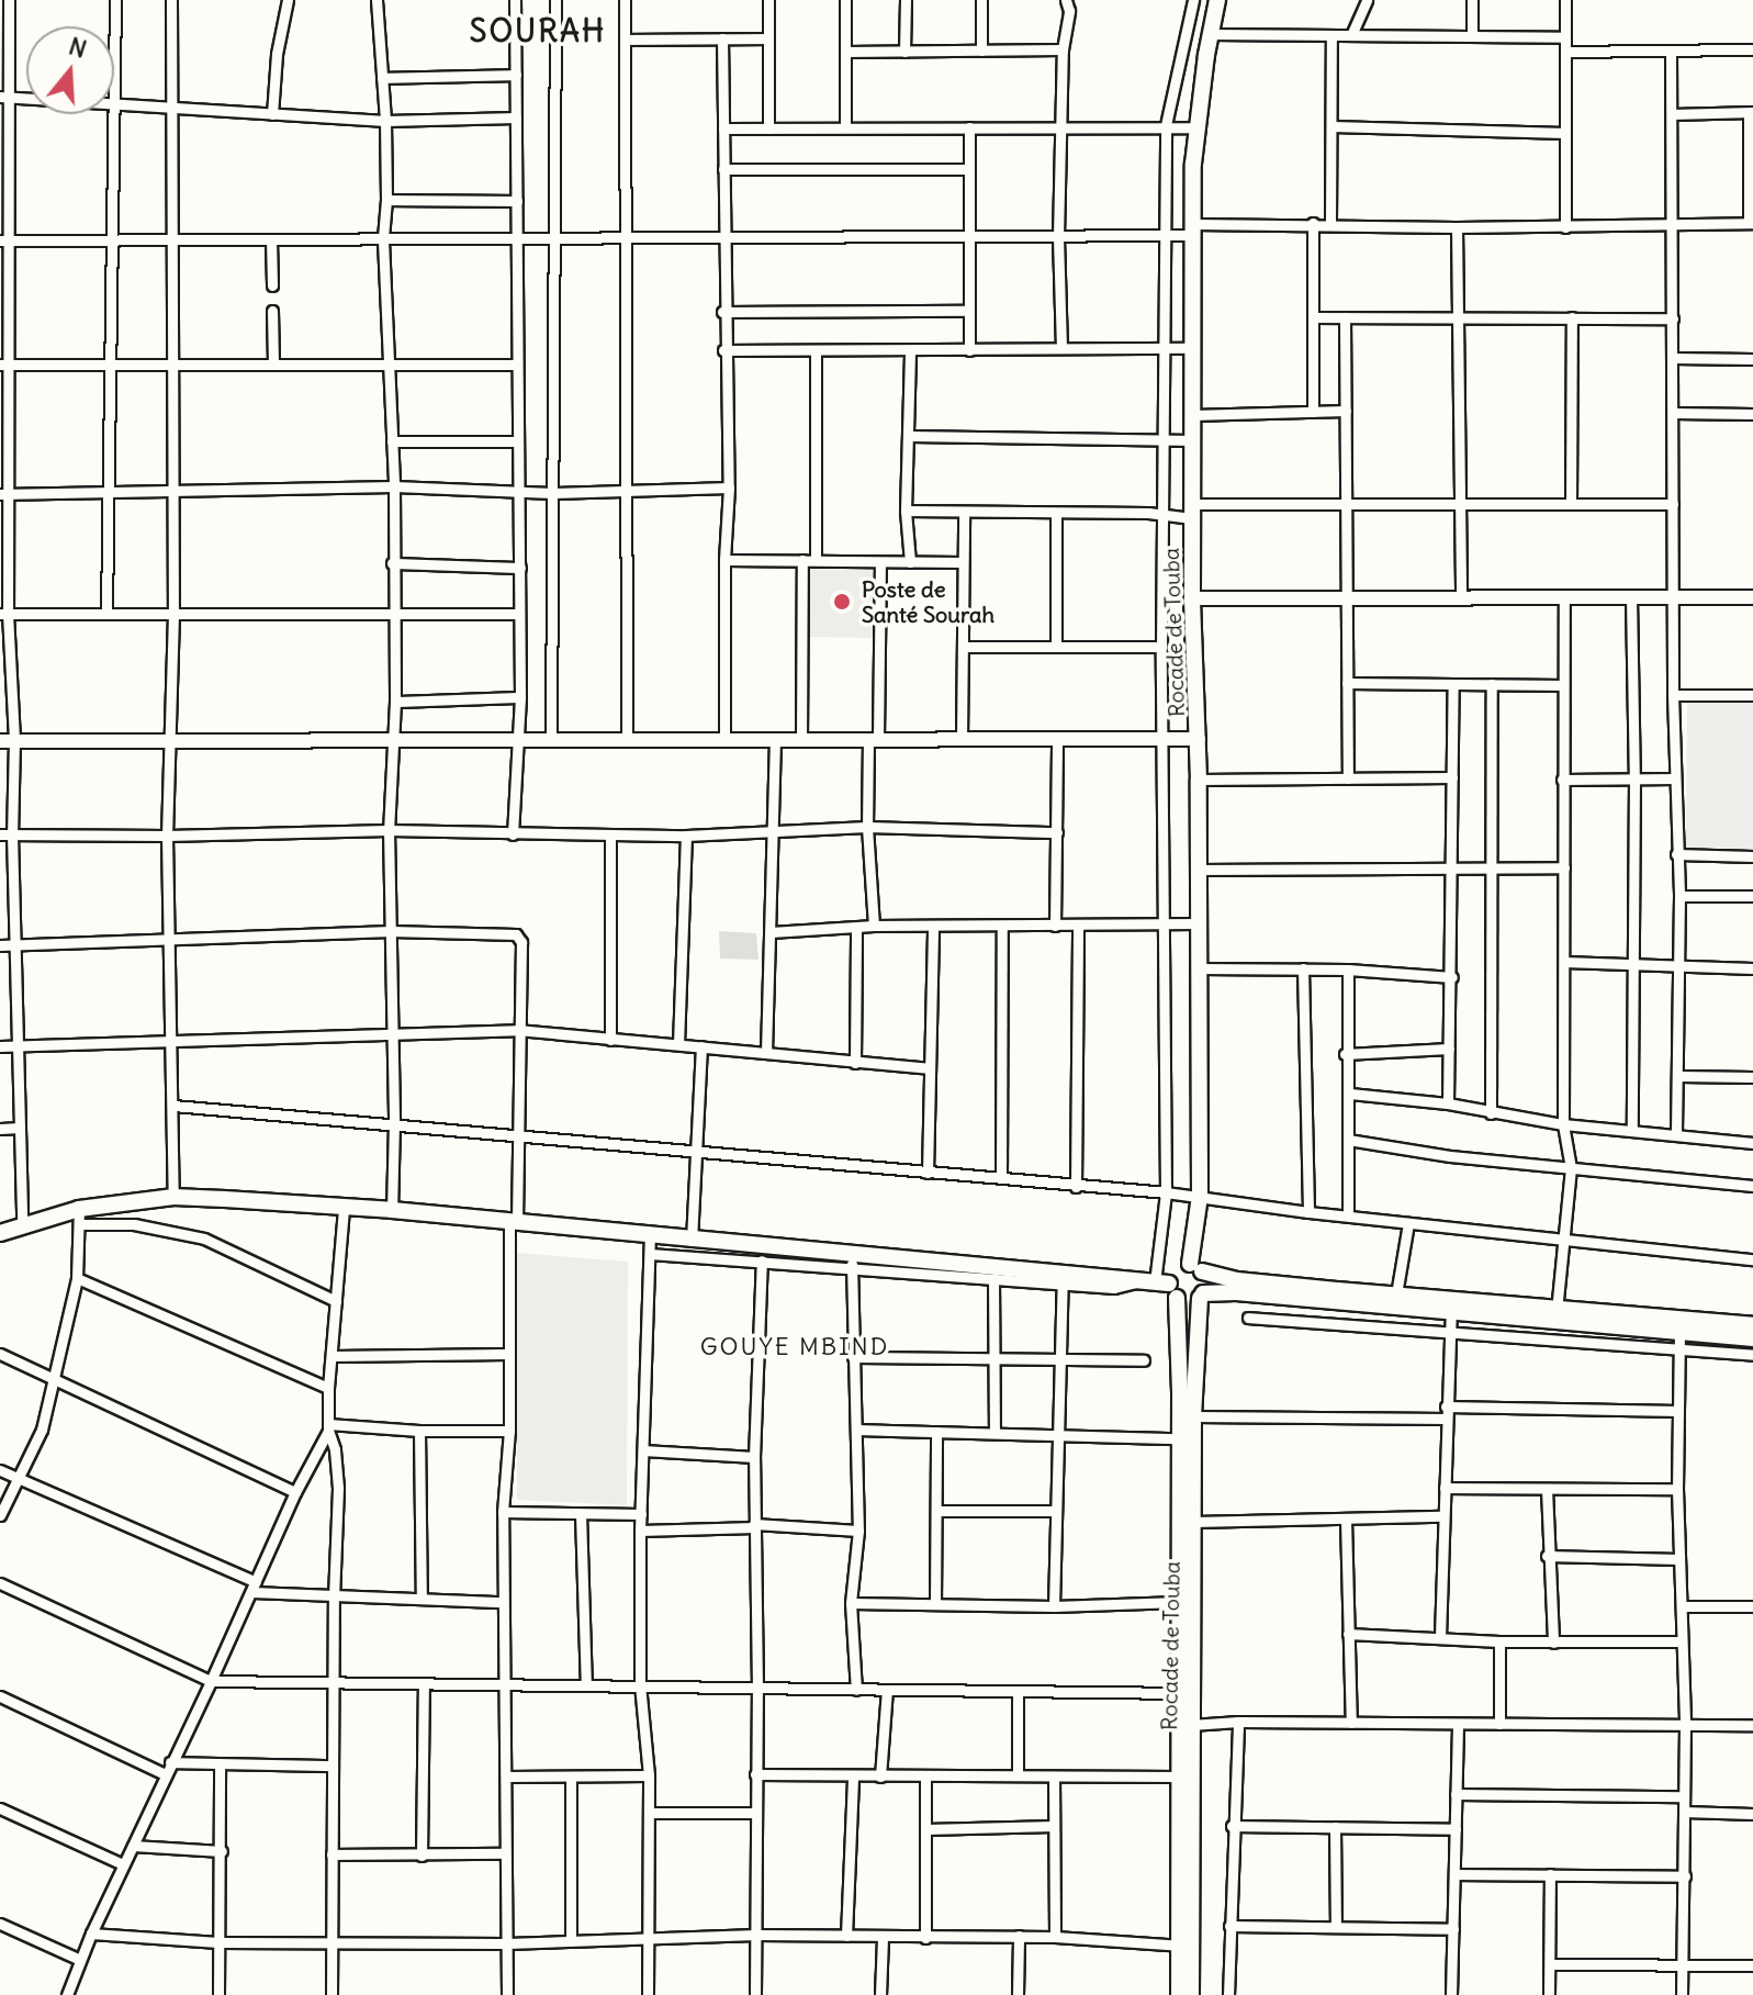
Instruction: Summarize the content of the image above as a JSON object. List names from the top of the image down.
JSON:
{
  "streets": {
    "main road": ["Rocade de Touba"]
  },
  "districts": ["SOURAH", "GOUYE MBIND"],
  "places": ["Poste de Santé Sourah"],
  "north": "top"
}
